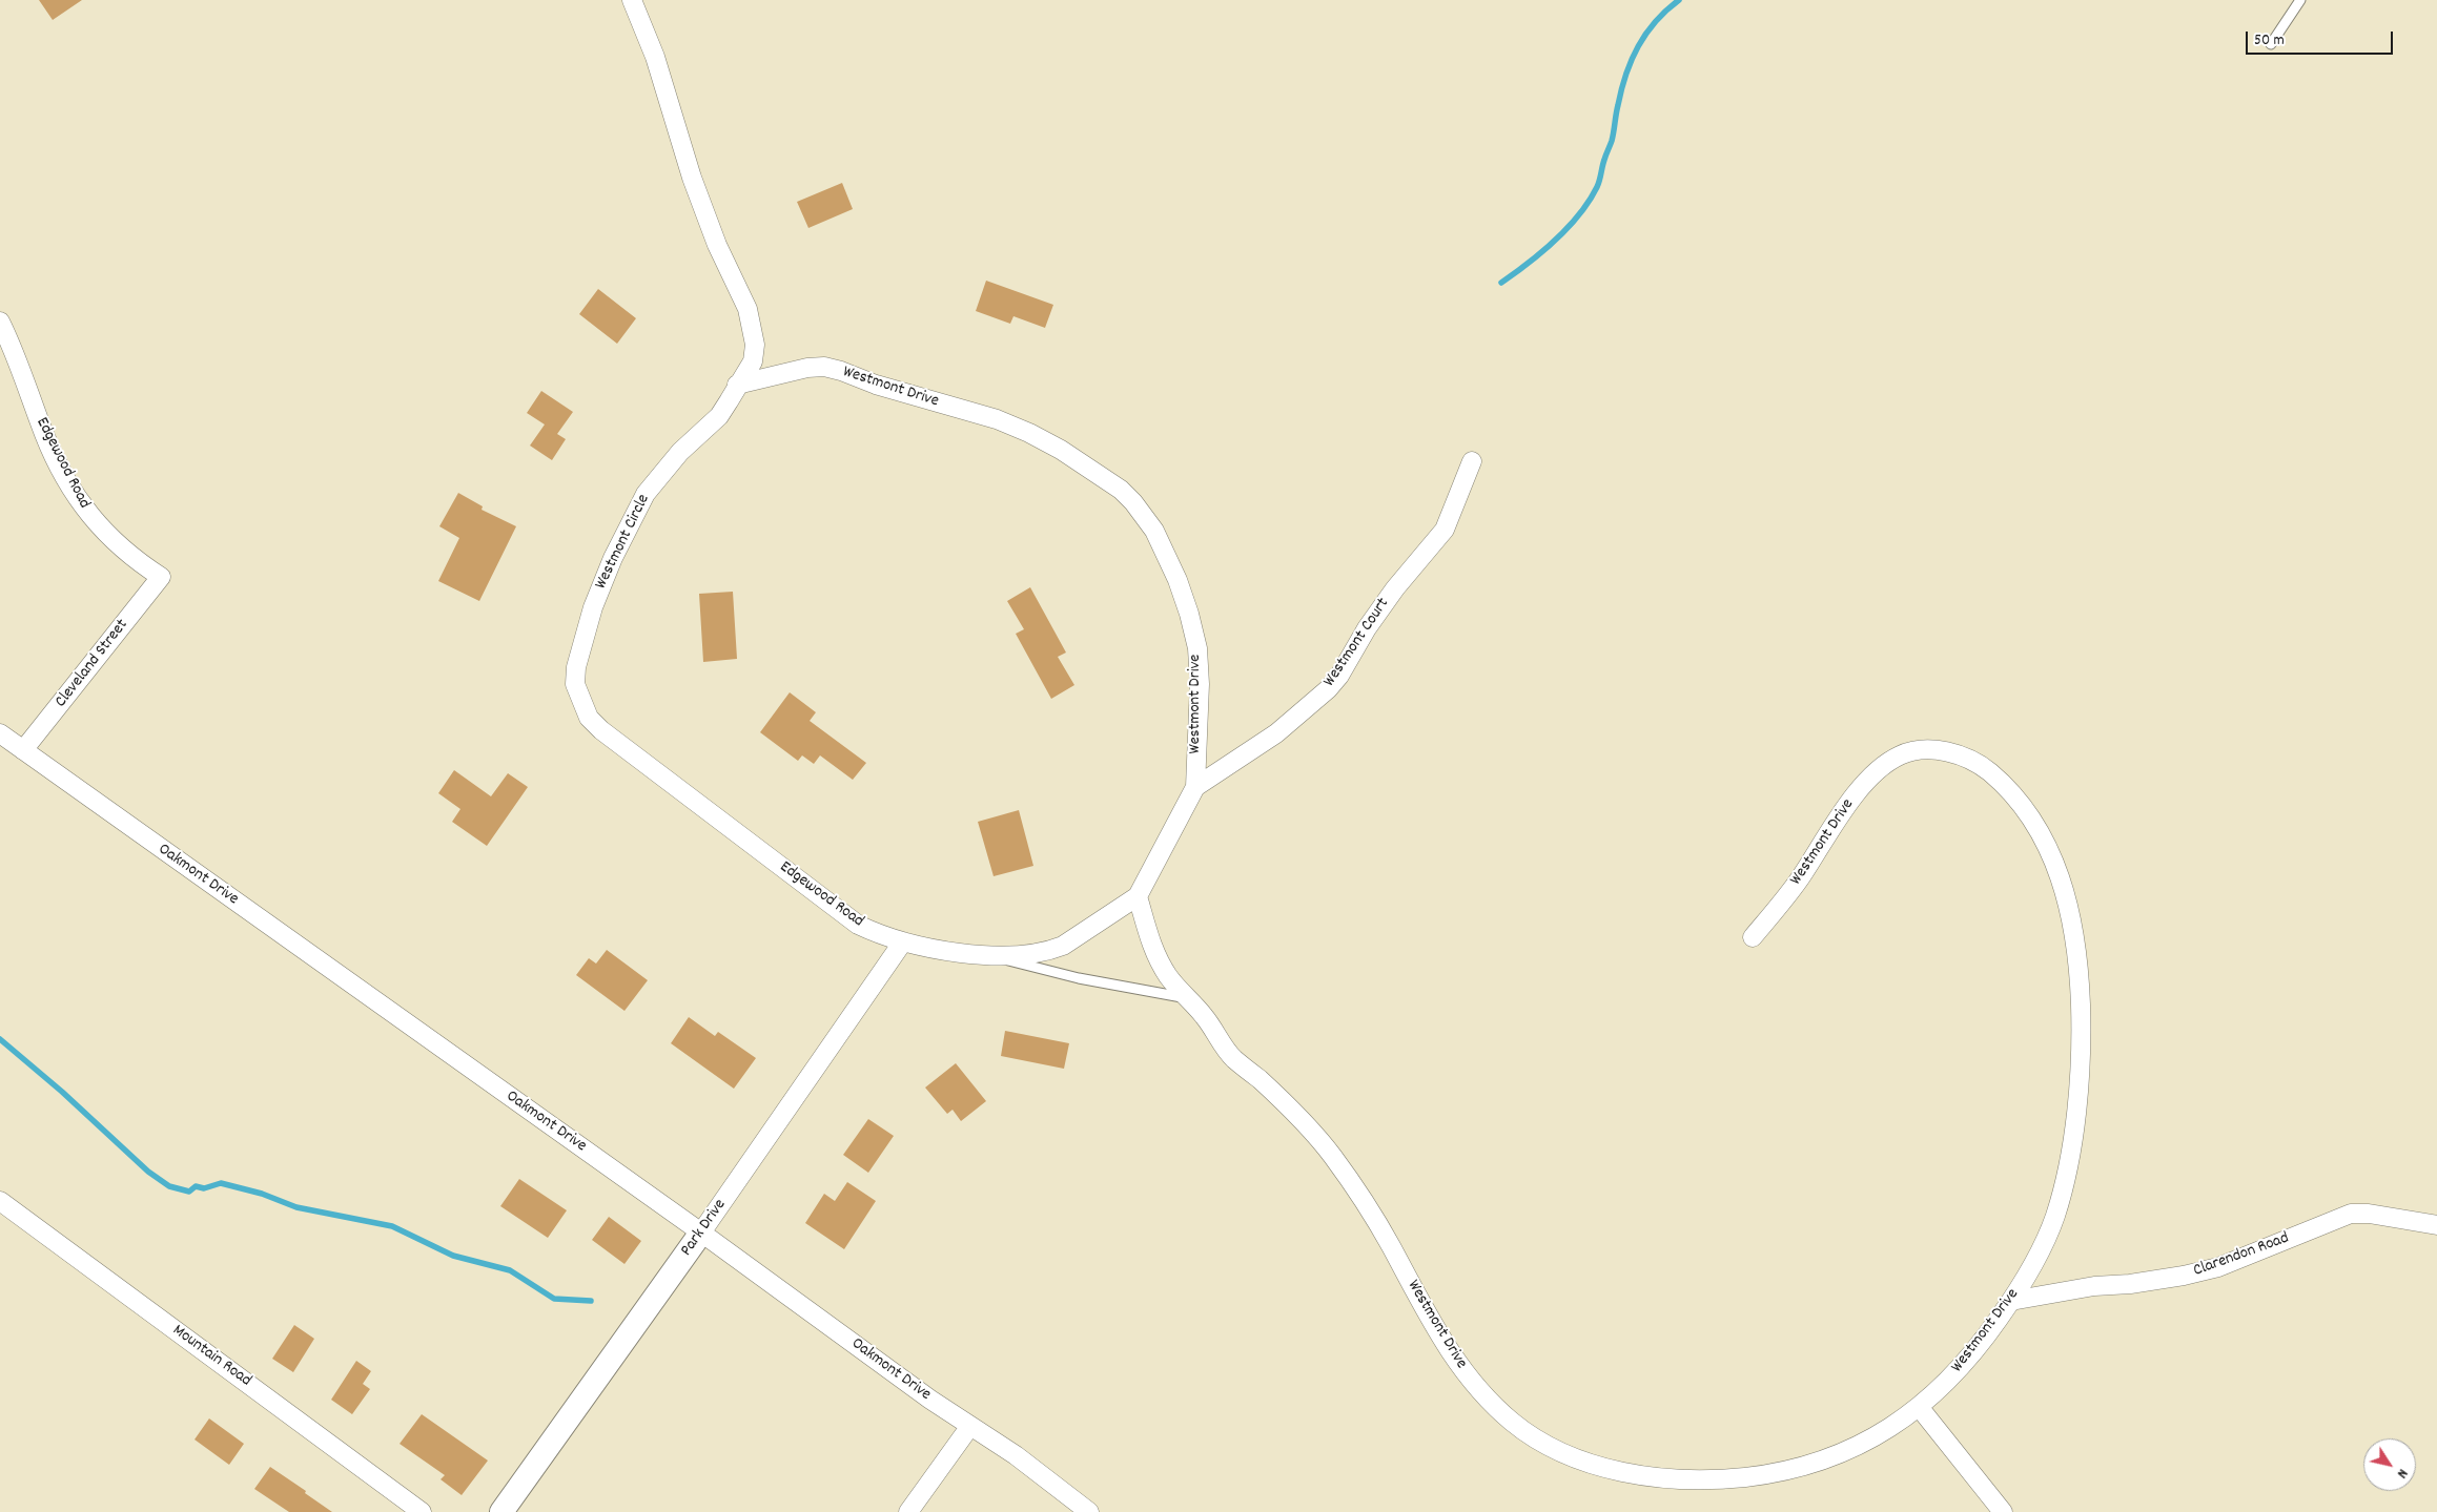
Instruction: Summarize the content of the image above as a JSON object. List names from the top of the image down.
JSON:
{
  "streets": {
    "street": [
      "Westmont Drive",
      "Edgewood Road",
      "Westmont Circle",
      "Westmont Court",
      "Cleveland Street",
      "Oakmont Drive",
      "Park Drive",
      "Clarendon Road",
      "Mountain Road"
    ]
  },
  "crossings": [
    ["Westmont Drive", "Edgewood Road"],
    ["Westmont Drive", "Westmont Circle"],
    ["Westmont Drive", "Westmont Court"],
    ["Westmont Drive", "Clarendon Road"],
    ["Edgewood Road", "Westmont Circle"],
    ["Edgewood Road", "Westmont Court"],
    ["Edgewood Road", "Cleveland Street"],
    ["Edgewood Road", "Park Drive"],
    ["Cleveland Street", "Oakmont Drive"],
    ["Oakmont Drive", "Park Drive"]
  ],
  "scale_bar": "50 m",
  "north": "bottom right"
}
